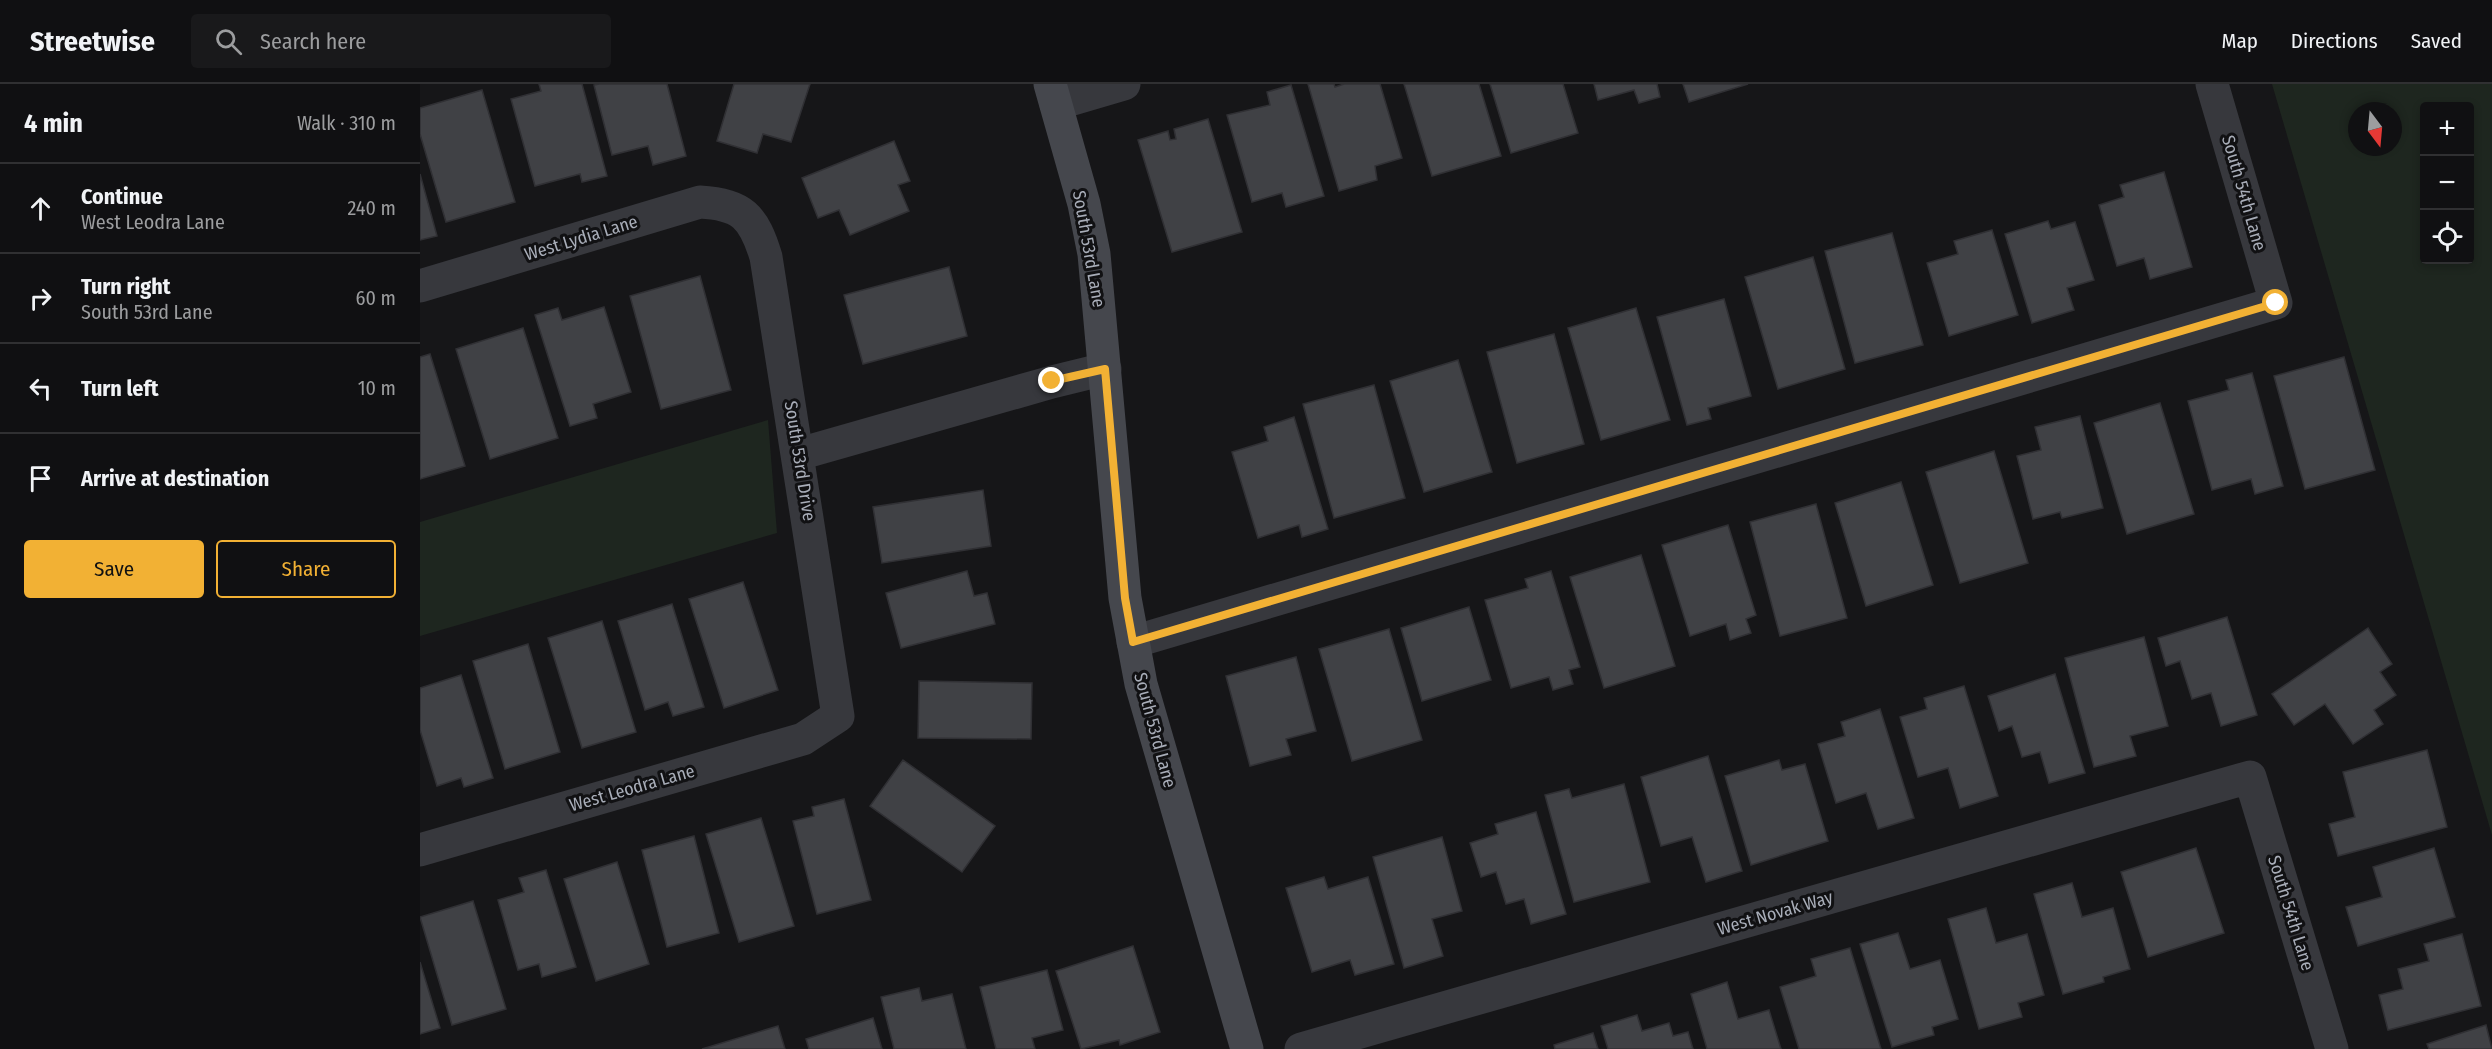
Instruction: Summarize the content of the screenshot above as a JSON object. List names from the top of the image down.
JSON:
{
  "streets": {
    "street": [
      "South 54th Lane",
      "West Lydia Lane",
      "South 53rd Lane",
      "South 53rd Drive",
      "West Leodra Lane",
      "West Novak Way"
    ]
  },
  "crossings": [
    ["South 54th Lane", "South 53rd Lane"],
    ["South 54th Lane", "West Novak Way"],
    ["West Lydia Lane", "South 53rd Drive"],
    ["South 53rd Drive", "West Leodra Lane"]
  ],
  "north": "bottom",
  "page": {
    "header": "Streetwise",
    "search": "Search here",
    "nav": ["Map", "Directions", "Saved"],
    "heading": ["4 min", "Walk · 310 m"],
    "map_buttons": ["+", "−"],
    "list": [
      ["Continue", "West Leodra Lane", "240 m"],
      ["Turn right", "South 53rd Lane", "60 m"],
      ["Turn left", "10 m"],
      "Arrive at destination"
    ],
    "buttons": ["Save", "Share"]
  }
}
